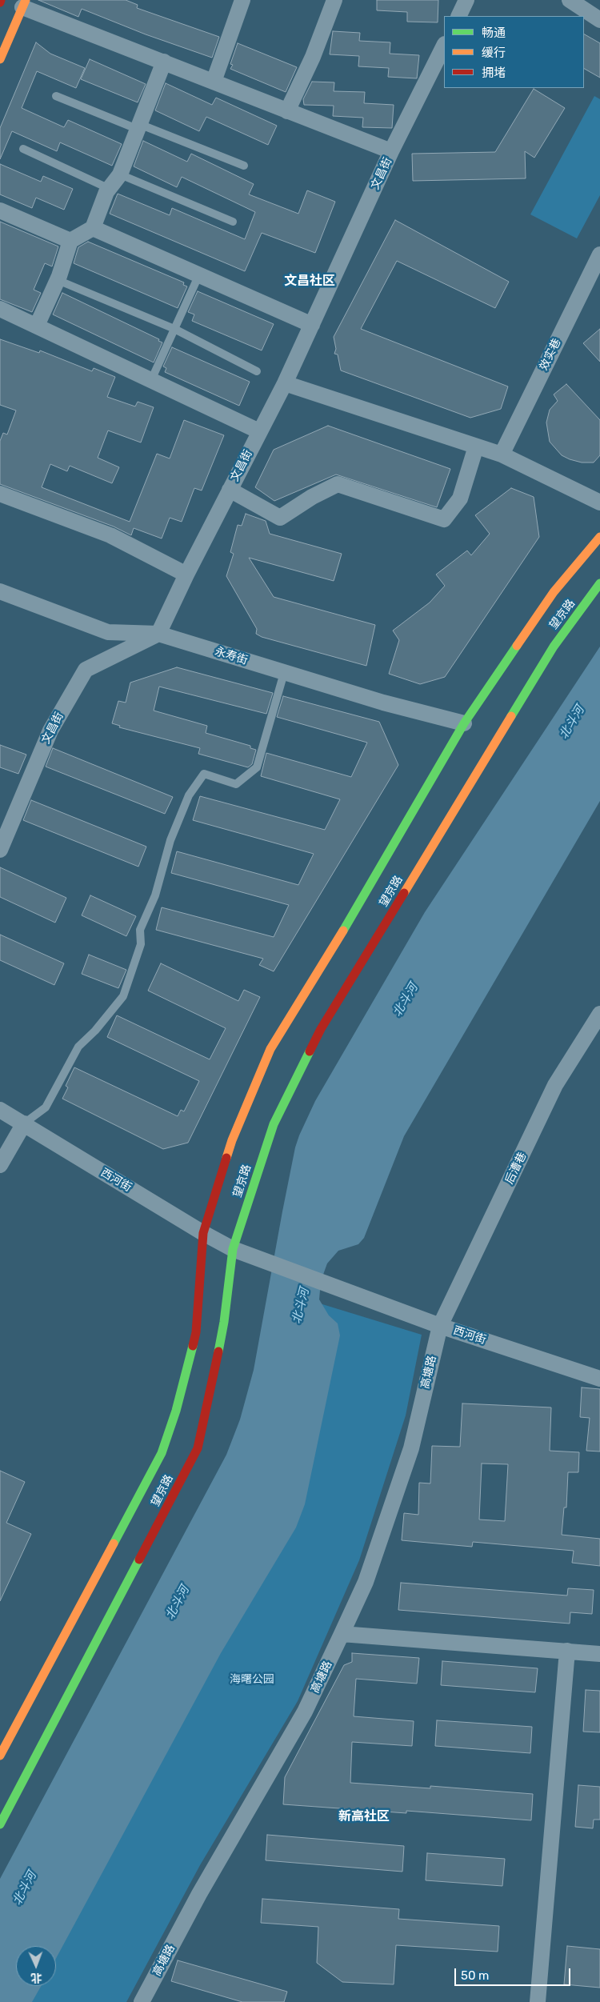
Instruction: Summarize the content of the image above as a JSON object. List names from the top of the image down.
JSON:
{
  "streets": {
    "main road": ["望京路"],
    "street": [
      "文昌街",
      "效实巷",
      "永寿街",
      "后漕巷",
      "西河街",
      "高塘路"
    ]
  },
  "crossings": [
    ["文昌街", "永寿街"],
    ["望京路", "永寿街"],
    ["望京路", "西河街"],
    ["后漕巷", "西河街"],
    ["后漕巷", "高塘路"],
    ["西河街", "高塘路"]
  ],
  "districts": ["文昌社区", "新高社区"],
  "water": ["北斗河"],
  "parks": ["海曙公园"],
  "legend": ["畅通", "缓行", "拥堵"],
  "scale_bar": "50 m",
  "north": "bottom"
}
